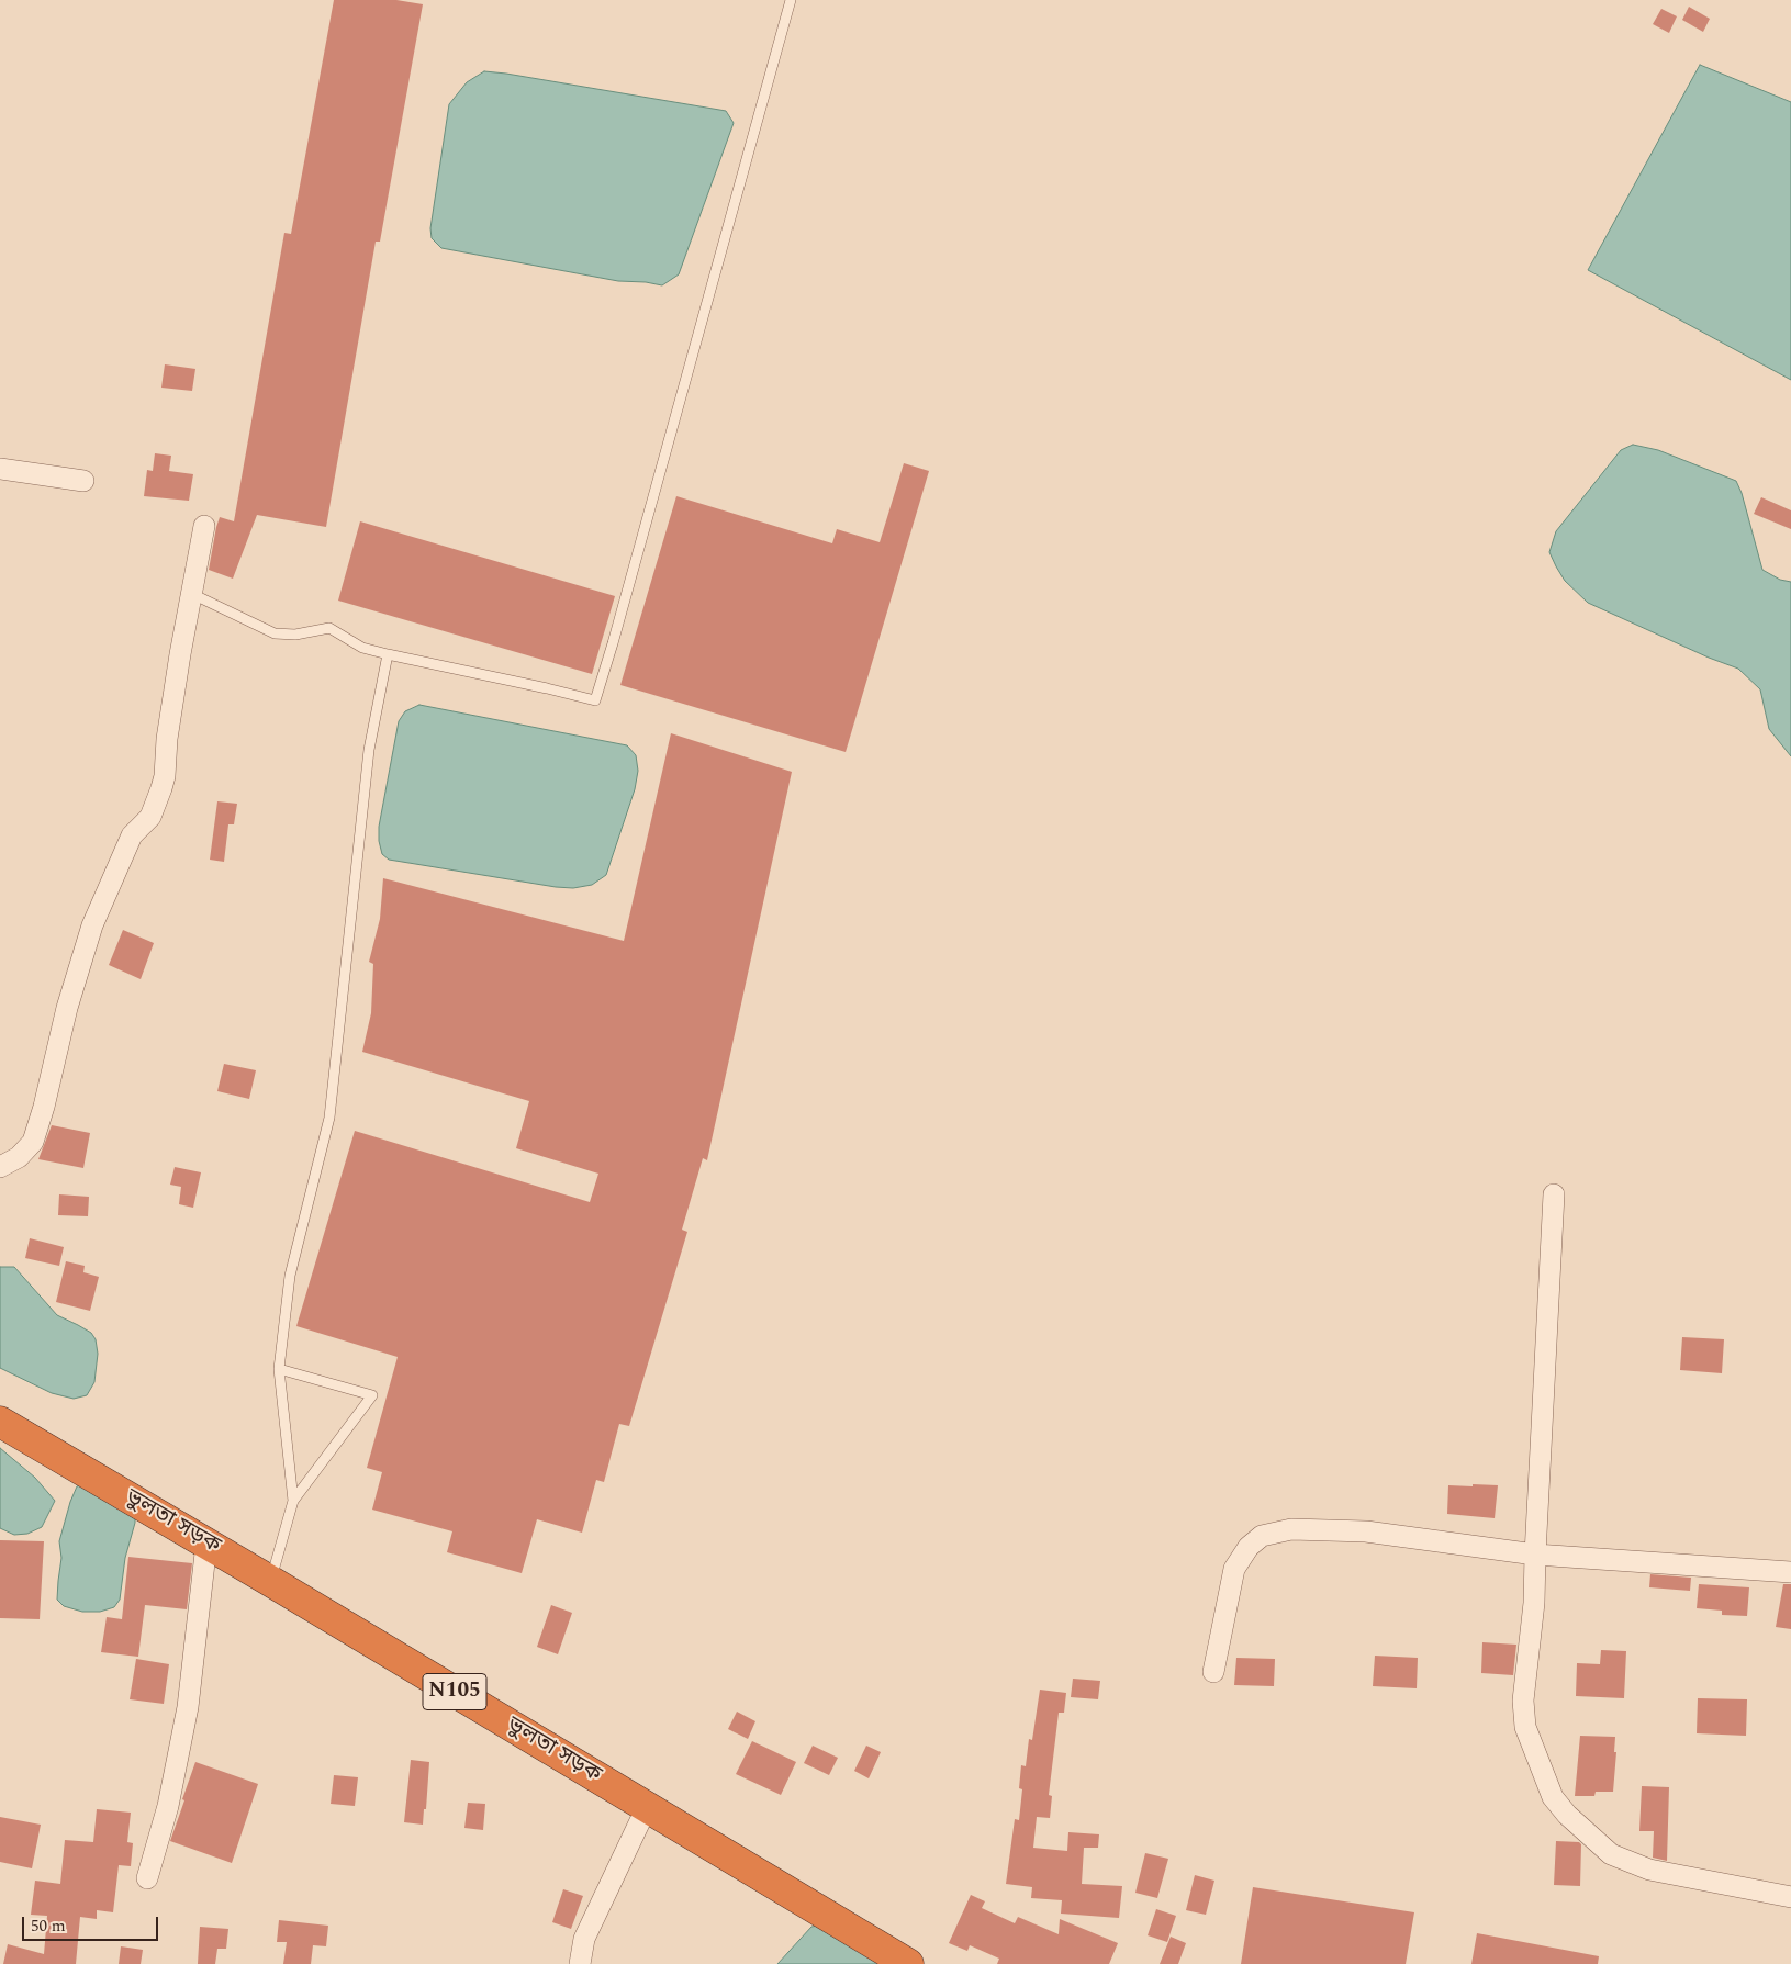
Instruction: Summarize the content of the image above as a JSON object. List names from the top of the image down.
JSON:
{
  "streets": {
    "highway": ["ভুলতা সড়ক", "N105"]
  },
  "scale_bar": "50 m"
}
